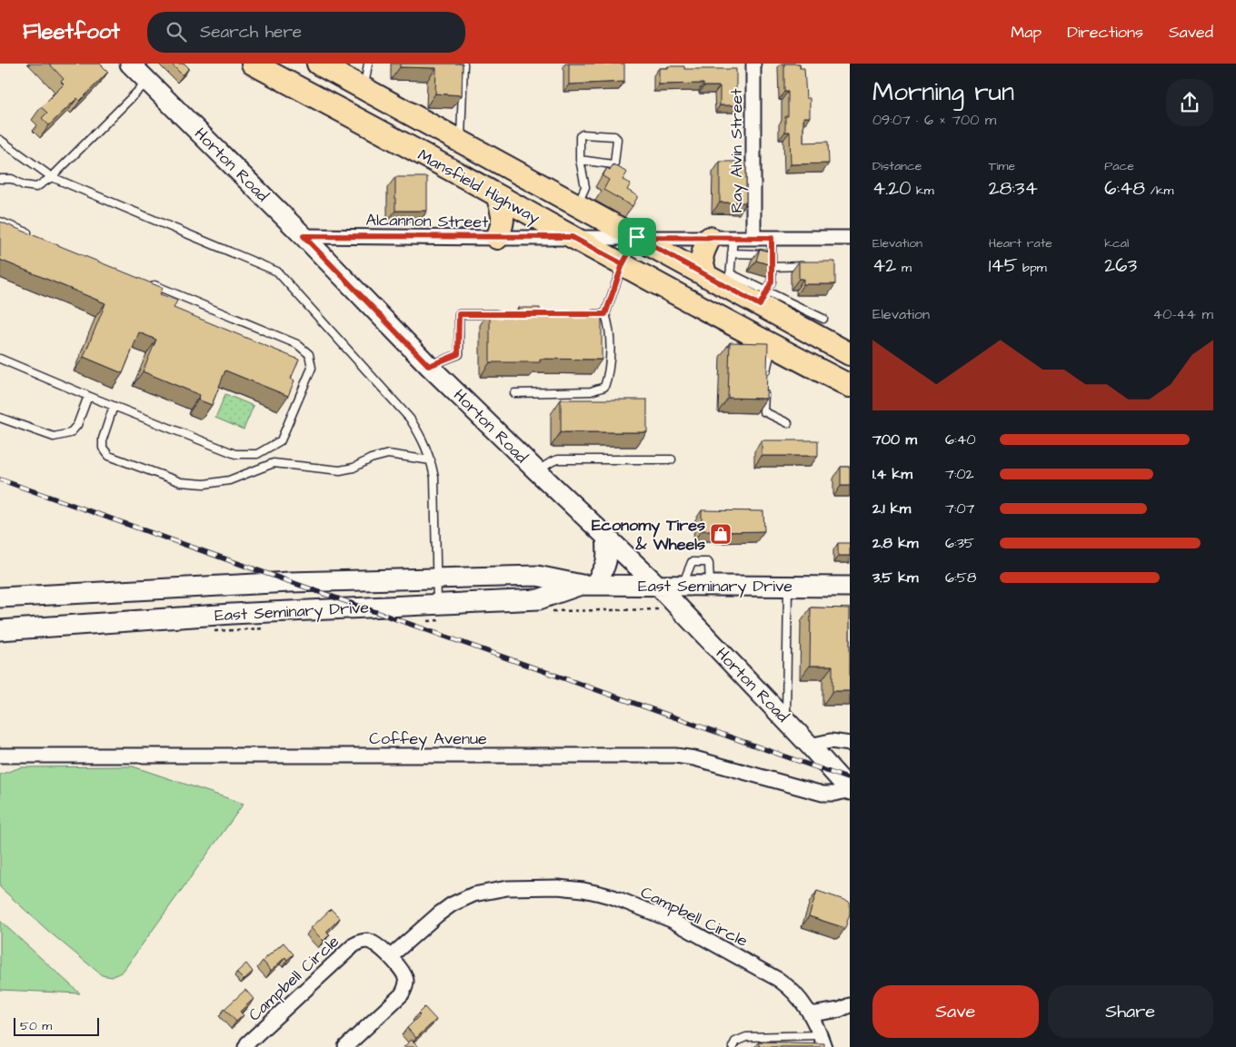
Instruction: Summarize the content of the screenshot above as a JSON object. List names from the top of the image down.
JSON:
{
  "streets": {
    "main road": ["Horton Road", "Mansfield Highway", "East Seminary Drive"],
    "street": [
      "Ray Alvin Street",
      "Alcannon Street",
      "Coffey Avenue",
      "Campbell Circle"
    ]
  },
  "crossings": [
    ["Ray Alvin Street", "Alcannon Street"],
    ["Horton Road", "Alcannon Street"],
    ["Horton Road", "East Seminary Drive"],
    ["Horton Road", "Coffey Avenue"],
    ["Mansfield Highway", "Alcannon Street"]
  ],
  "places": {
    "shop": ["Economy Tires & Wheels"]
  },
  "scale_bar": "50 m",
  "page": {
    "header": "Fleetfoot",
    "search": "Search here",
    "nav": ["Map", "Directions", "Saved"],
    "heading": ["Morning run", "09:07 · 6 × 700 m"],
    "stats": [
      ["Distance", "4.20 km"],
      ["Time", "28:34"],
      ["Pace", "6:48 /km"],
      ["Elevation", "42 m"],
      ["Heart rate", "145 bpm"],
      ["kcal", "263"]
    ],
    "chart": ["Elevation", "40–44 m"],
    "list": [
      {
        "name": "700 m",
        "note": "6:40"
      },
      {
        "name": "1.4 km",
        "note": "7:02"
      },
      {
        "name": "2.1 km",
        "note": "7:07"
      },
      {
        "name": "2.8 km",
        "note": "6:35"
      },
      {
        "name": "3.5 km",
        "note": "6:58"
      }
    ],
    "buttons": ["Save", "Share"],
    "scale": "50 m"
  }
}
